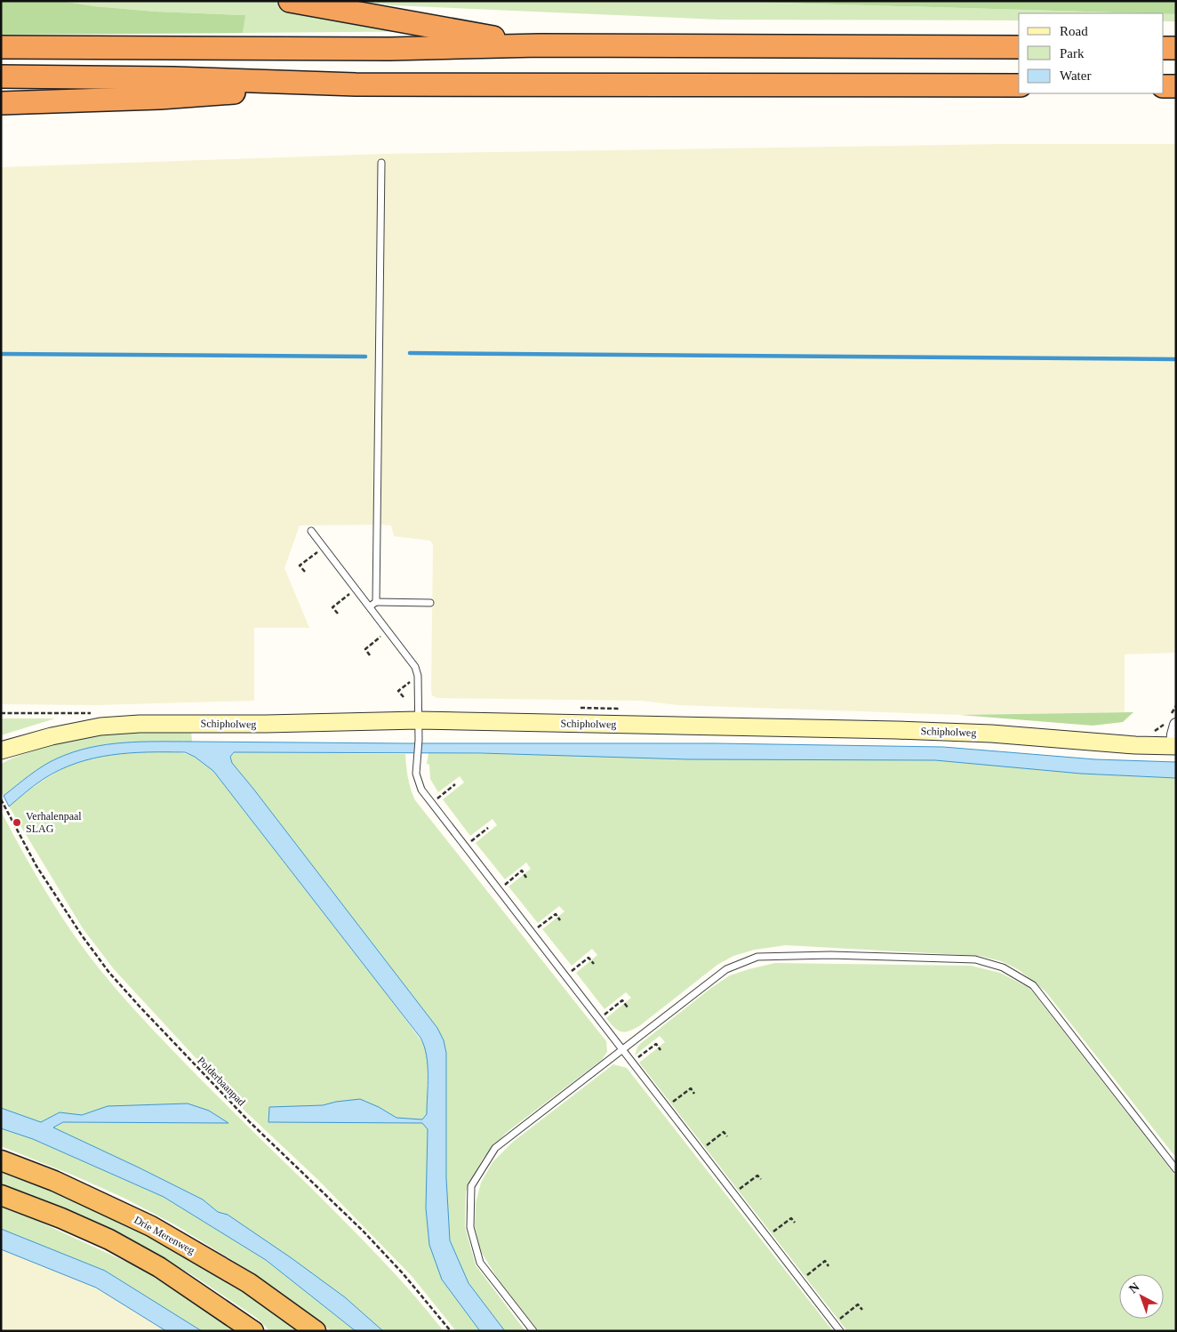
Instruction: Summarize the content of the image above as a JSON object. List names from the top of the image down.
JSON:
{
  "streets": {
    "highway": ["Drie Merenweg"],
    "main road": ["Schipholweg"],
    "path": ["Polderbaanpad"]
  },
  "places": ["Verhalenpaal SLAG"],
  "legend": ["Road", "Park", "Water"],
  "north": "top left"
}
